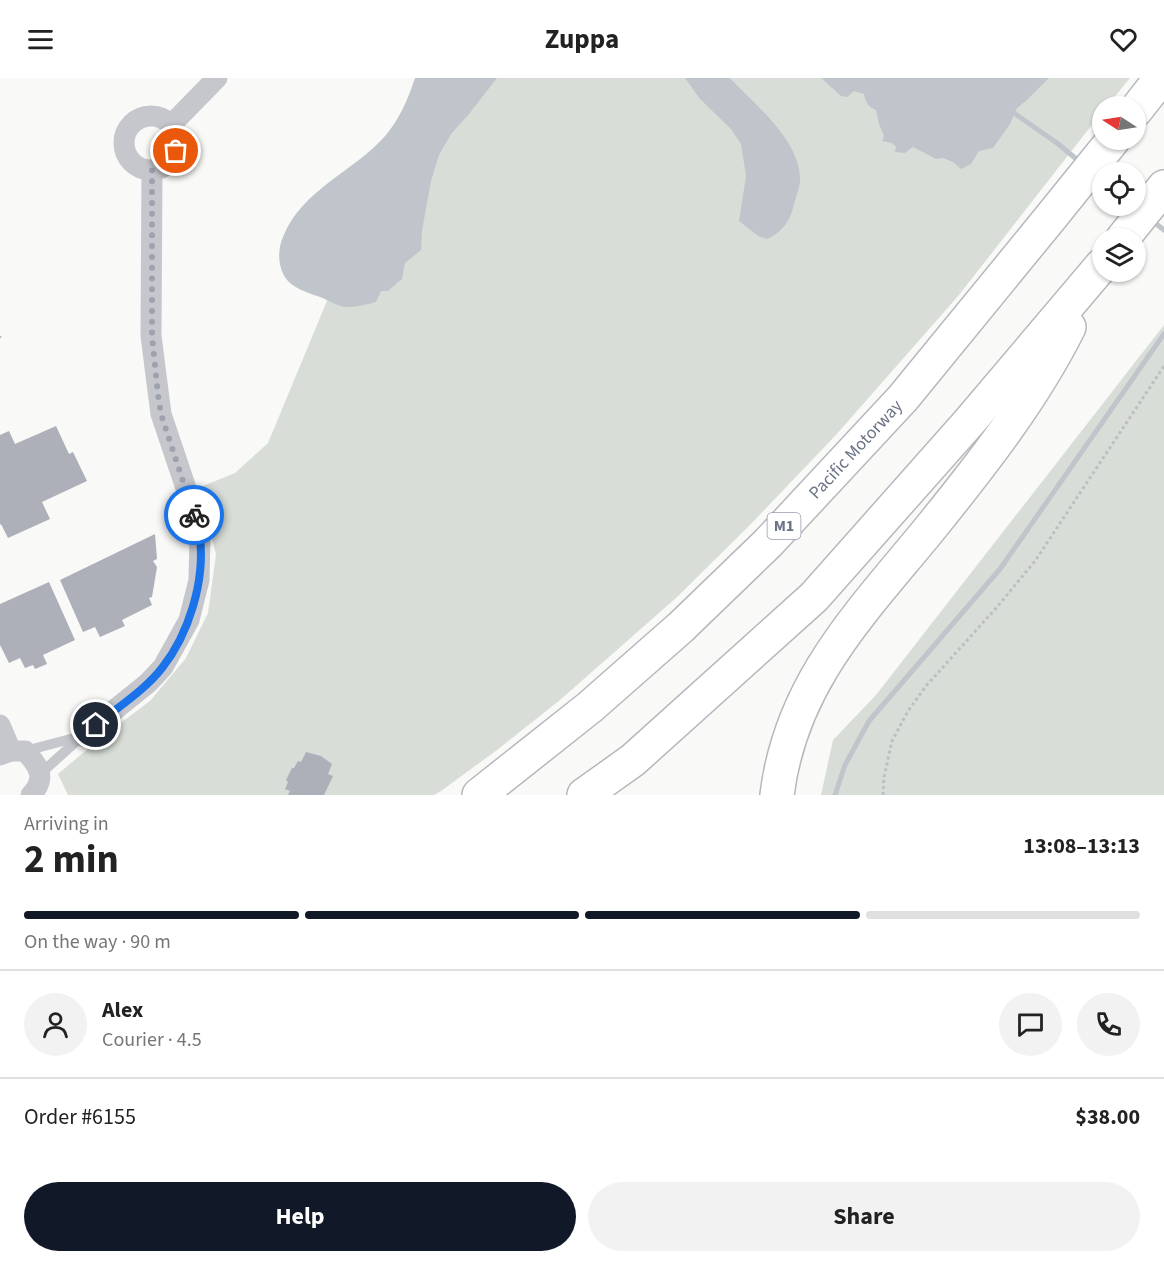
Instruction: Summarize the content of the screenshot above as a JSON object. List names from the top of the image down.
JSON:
{
  "streets": {
    "highway": ["Pacific Motorway", "M1"]
  },
  "north": "left",
  "page": {
    "header": "Zuppa",
    "heading": ["2 min", "Arriving in", "13:08–13:13"],
    "panel": [
      "Alex",
      "Courier · 4.5",
      "Order #6155",
      "$38.00"
    ],
    "bar": "On the way · 90 m",
    "buttons": ["Help", "Share"]
  }
}
